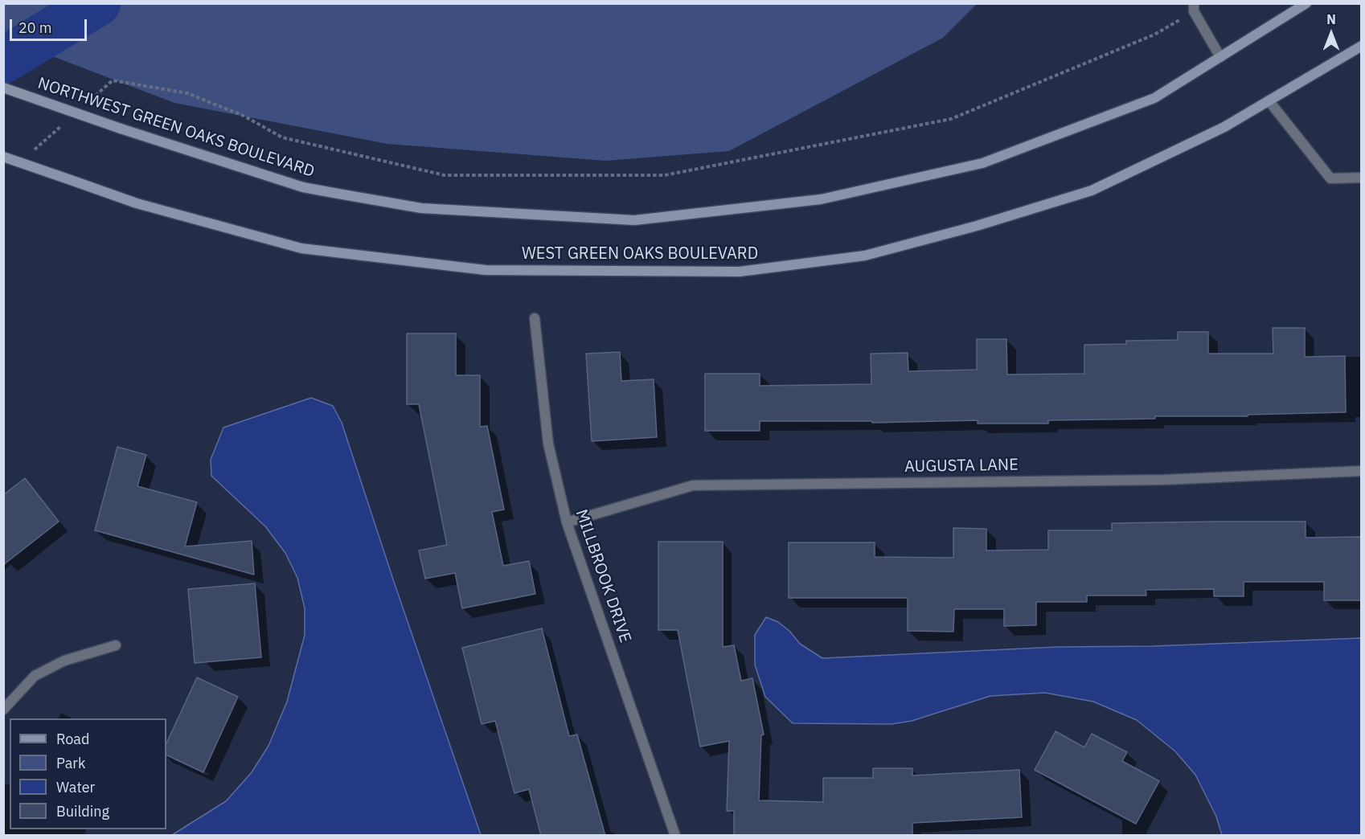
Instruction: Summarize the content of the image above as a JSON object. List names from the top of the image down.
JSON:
{
  "streets": {
    "main road": ["NORTHWEST GREEN OAKS BOULEVARD", "WEST GREEN OAKS BOULEVARD"],
    "street": ["AUGUSTA LANE", "MILLBROOK DRIVE"]
  },
  "crossings": [
    ["AUGUSTA LANE", "MILLBROOK DRIVE"]
  ],
  "legend": [
    "Road",
    "Park",
    "Water",
    "Building"
  ],
  "scale_bar": "20 m",
  "north": "top"
}
